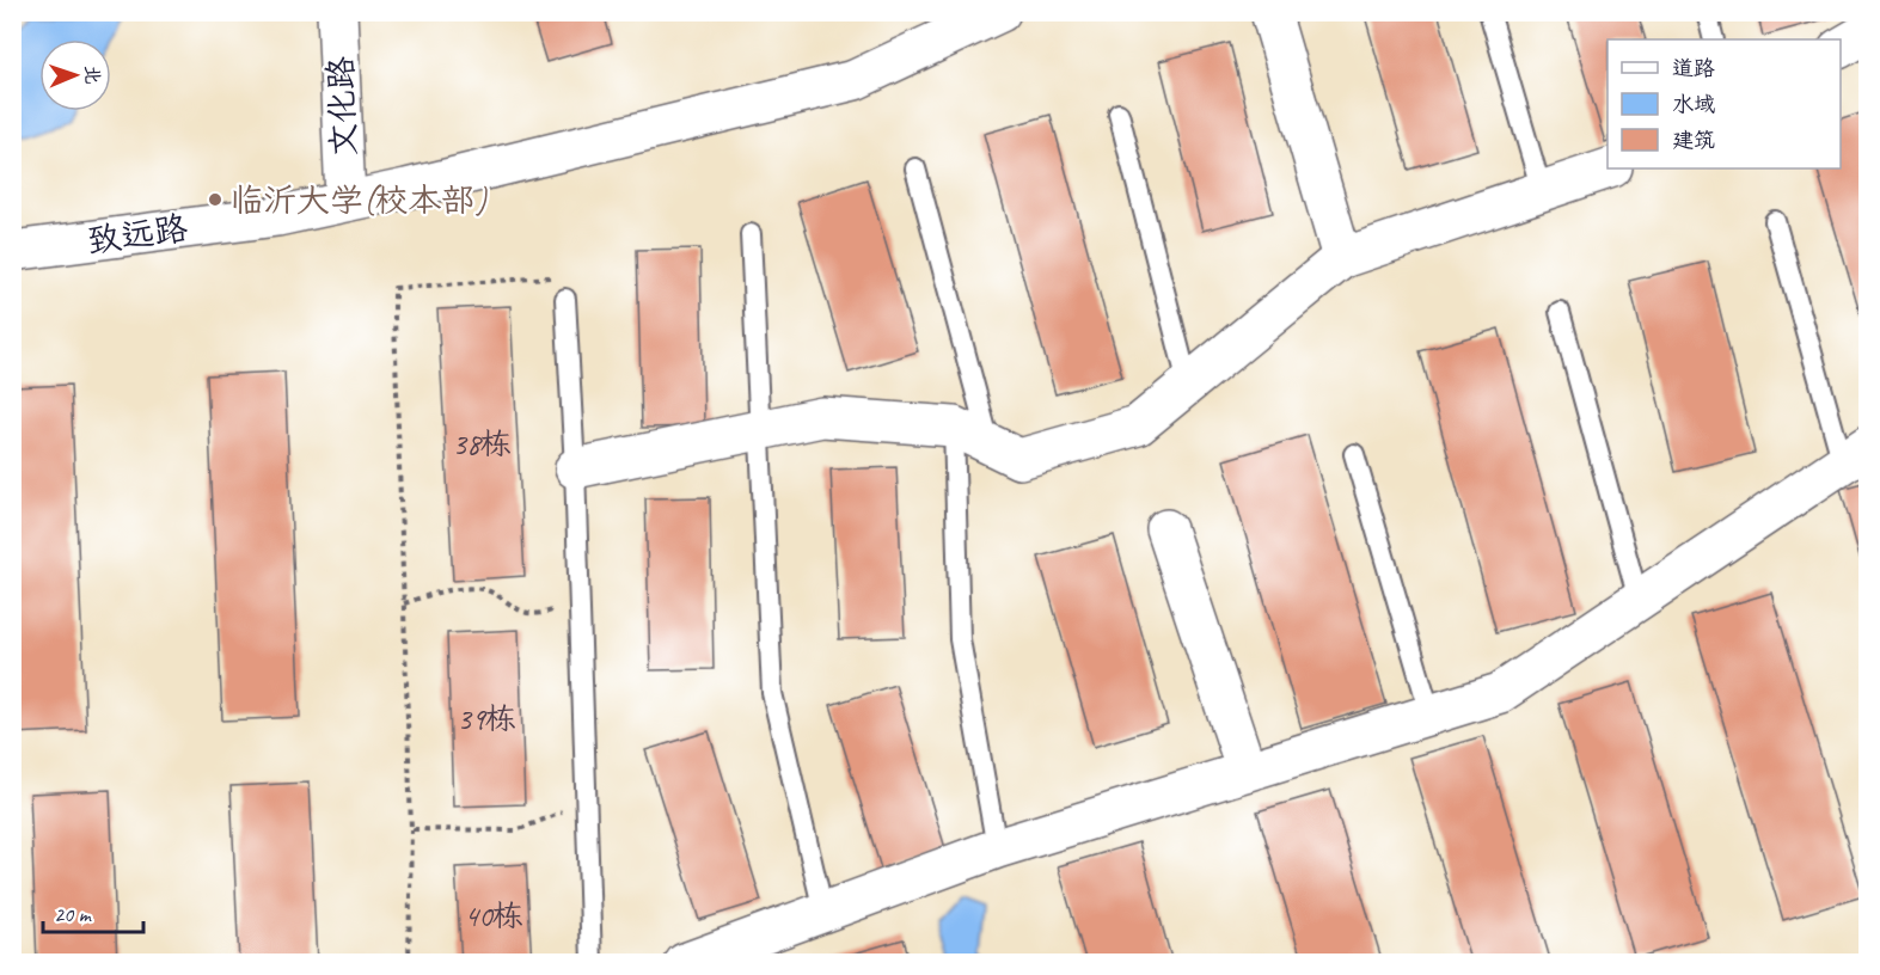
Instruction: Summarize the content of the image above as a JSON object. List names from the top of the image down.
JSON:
{
  "streets": {
    "street": ["文化路", "致远路"]
  },
  "crossings": [
    ["文化路", "致远路"]
  ],
  "places": ["临沂大学(校本部)"],
  "house_numbers": ["38栋", "39栋", "40栋"],
  "legend": ["道路", "水域", "建筑"],
  "scale_bar": "20 m",
  "north": "right"
}
